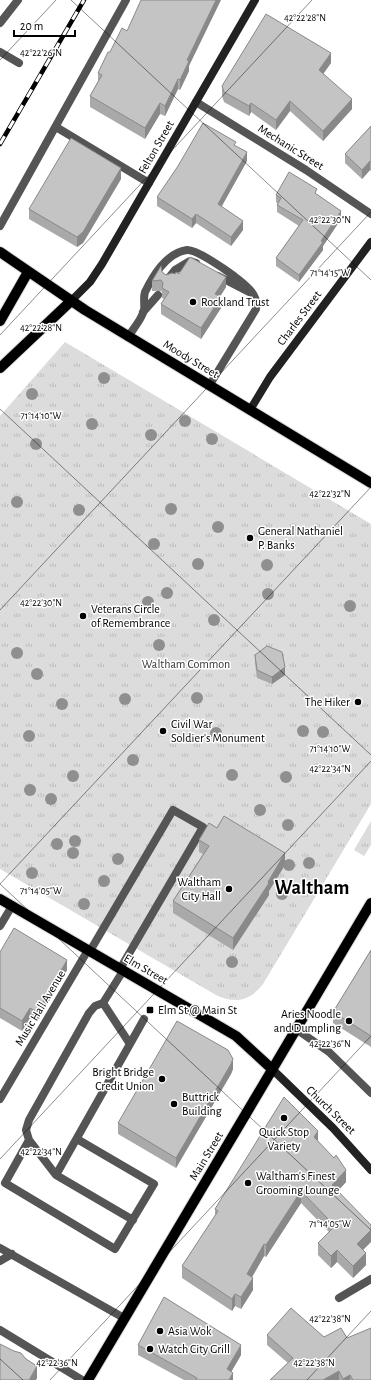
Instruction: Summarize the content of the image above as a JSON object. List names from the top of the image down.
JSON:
{
  "streets": {
    "main road": ["Moody Street", "Elm Street", "Main Street"],
    "street": [
      "Felton Street",
      "Mechanic Street",
      "Charles Street",
      "Music Hall Avenue",
      "Church Street"
    ]
  },
  "crossings": [
    ["Felton Street", "Mechanic Street"],
    ["Felton Street", "Moody Street"],
    ["Charles Street", "Moody Street"],
    ["Elm Street", "Music Hall Avenue"],
    ["Elm Street", "Church Street"],
    ["Elm Street", "Main Street"],
    ["Church Street", "Main Street"]
  ],
  "districts": ["Waltham"],
  "parks": ["Waltham Common"],
  "places": {
    "other": [
      "Rockland Trust",
      "General Nathaniel P. Banks",
      "Veterans Circle of Remembrance",
      "The Hiker",
      "Civil War Soldier's Monument",
      "Waltham City Hall",
      "Aries Noodle and Dumpling",
      "Bright Bridge Credit Union",
      "Buttrick Building",
      "Quick Stop Variety",
      "Waltham's Finest Grooming Lounge",
      "Asia Wok",
      "Watch City Grill"
    ],
    "transit": ["Elm St @ Main St"]
  },
  "scale_bar": "20 m",
  "coordinates": [
    "42°22'28\"N",
    "42°22'26\"N",
    "42°22'30\"N",
    "71°14'15\"W",
    "71°14'10\"W",
    "42°22'32\"N",
    "42°22'34\"N",
    "71°14'05\"W",
    "42°22'36\"N",
    "42°22'38\"N"
  ]
}
